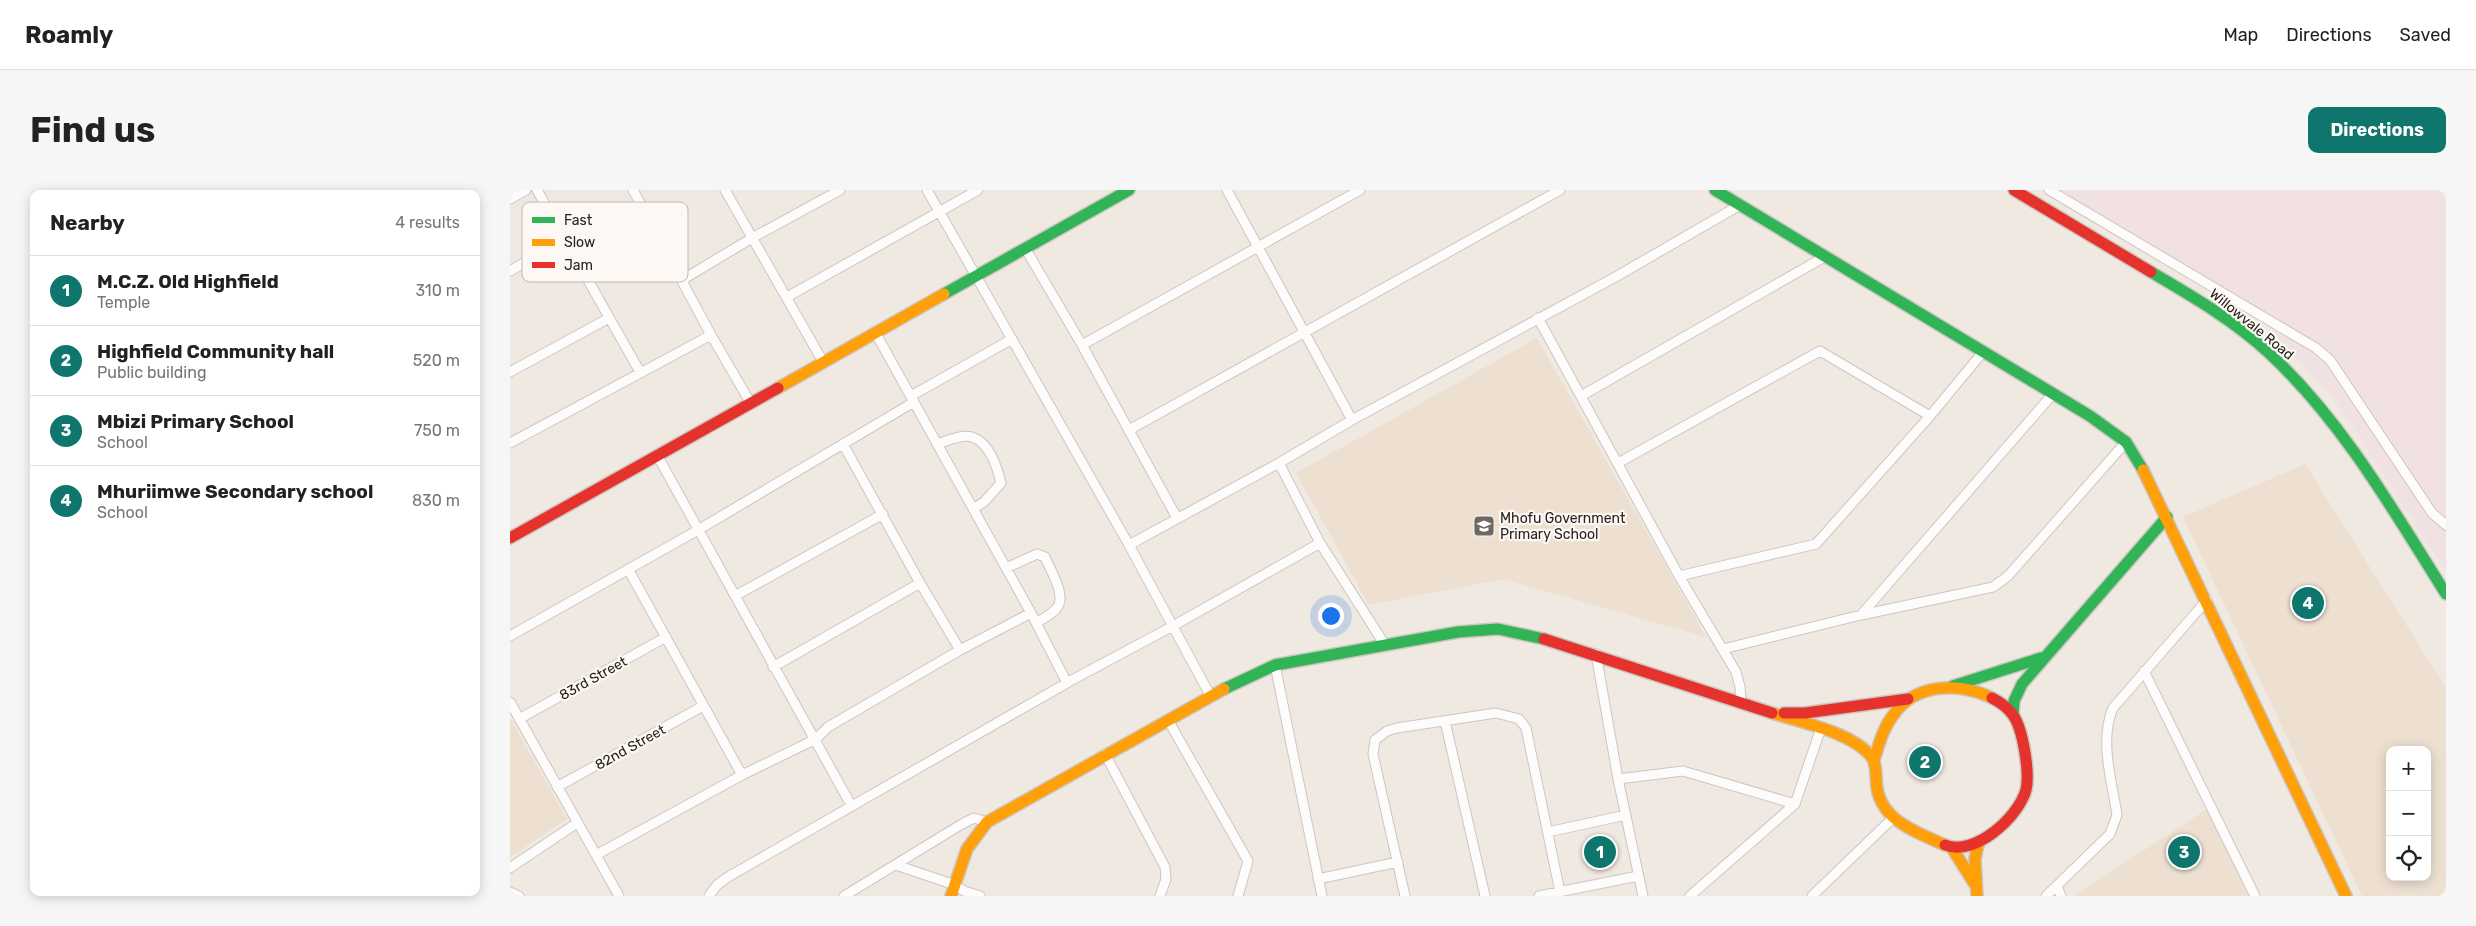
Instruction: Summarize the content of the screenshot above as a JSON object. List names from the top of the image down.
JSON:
{
  "streets": {
    "street": ["Willowvale Road", "83rd Street", "82nd Street"]
  },
  "places": {
    "school or university": ["Mhofu Government Primary School"]
  },
  "legend": ["Fast", "Slow", "Jam"],
  "page": {
    "header": "Roamly",
    "nav": ["Map", "Directions", "Saved"],
    "buttons": "Directions",
    "title": "Find us",
    "heading": ["Nearby", "4 results"],
    "list": [
      {
        "mark": "1",
        "name": "M.C.Z. Old Highfield",
        "note": "Temple",
        "value": "310 m"
      },
      {
        "mark": "2",
        "name": "Highfield Community hall",
        "note": "Public building",
        "value": "520 m"
      },
      {
        "mark": "3",
        "name": "Mbizi Primary School",
        "note": "School",
        "value": "750 m"
      },
      {
        "mark": "4",
        "name": "Mhuriimwe Secondary school",
        "note": "School",
        "value": "830 m"
      }
    ],
    "pins": [
      "4",
      "2",
      "1",
      "3"
    ],
    "map_buttons": ["+", "−"]
  }
}
